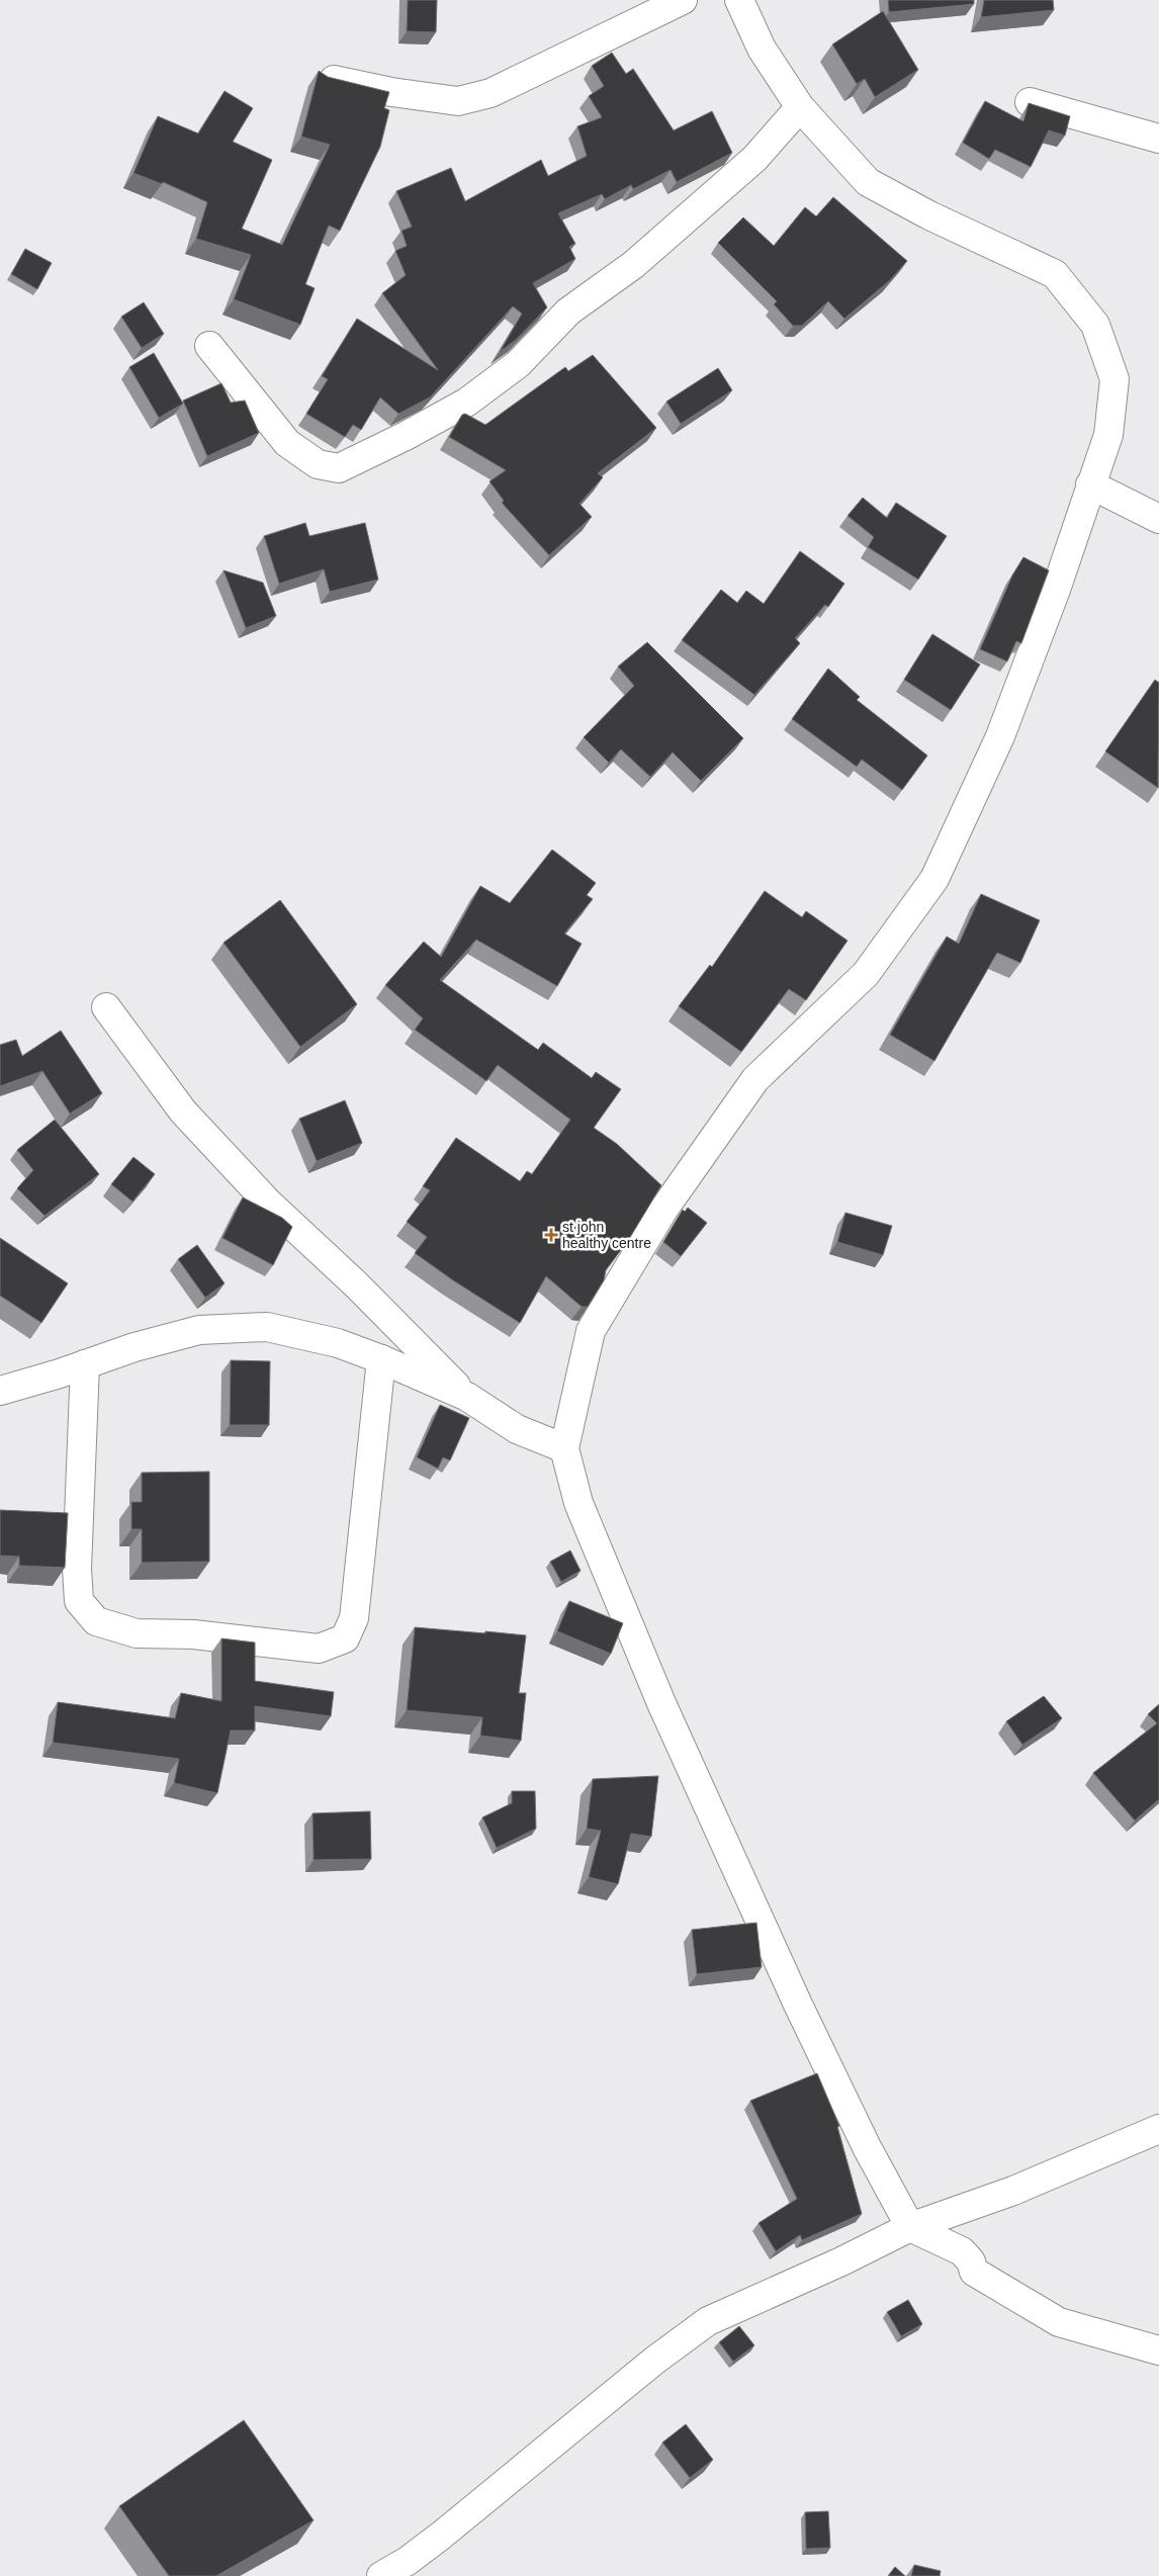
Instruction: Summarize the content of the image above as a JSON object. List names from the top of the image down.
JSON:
{
  "places": {
    "health": ["st john healthy centre"]
  }
}
